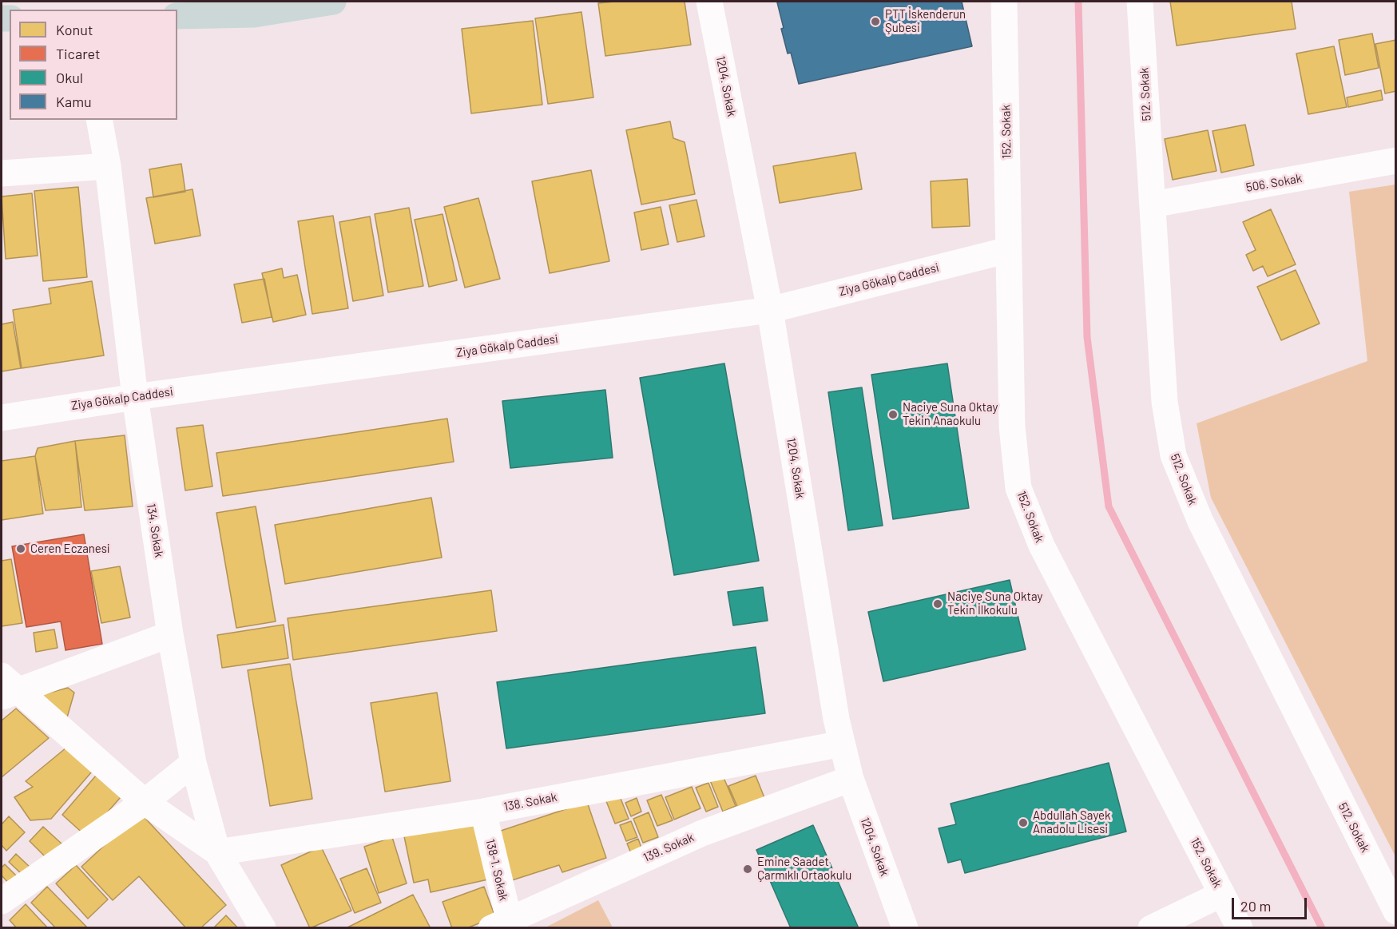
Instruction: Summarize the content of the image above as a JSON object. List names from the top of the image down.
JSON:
{
  "streets": {
    "street": [
      "1204. Sokak",
      "512. Sokak",
      "152. Sokak",
      "506. Sokak",
      "Ziya Gökalp Caddesi",
      "134. Sokak",
      "138. Sokak",
      "139. Sokak",
      "138-1. Sokak"
    ]
  },
  "crossings": [
    ["1204. Sokak", "Ziya Gökalp Caddesi"],
    ["1204. Sokak", "138. Sokak"],
    ["1204. Sokak", "139. Sokak"],
    ["512. Sokak", "506. Sokak"],
    ["152. Sokak", "Ziya Gökalp Caddesi"],
    ["Ziya Gökalp Caddesi", "134. Sokak"],
    ["134. Sokak", "138. Sokak"],
    ["138. Sokak", "138-1. Sokak"],
    ["139. Sokak", "138-1. Sokak"]
  ],
  "places": [
    "PTT İskenderun Şubesi",
    "Naciye Suna Oktay Tekin Anaokulu",
    "Ceren Eczanesi",
    "Naciye Suna Oktay Tekin İlkokulu",
    "Abdullah Sayek Anadolu Lisesi",
    "Emine Saadet Çarmıklı Ortaokulu"
  ],
  "legend": [
    "Konut",
    "Ticaret",
    "Okul",
    "Kamu"
  ],
  "scale_bar": "20 m"
}
